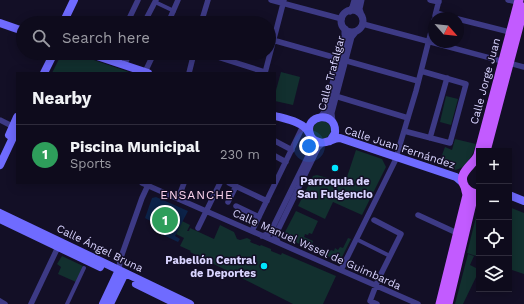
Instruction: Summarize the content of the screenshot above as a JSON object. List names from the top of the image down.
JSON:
{
  "streets": {
    "main road": ["Calle Jorge Juan", "Calle Juan Fernández", "Calle Ángel Bruna"],
    "street": ["Calle Trafalgar", "Calle Manuel Wssel de Guimbarda"]
  },
  "crossings": [
    ["Calle Trafalgar", "Calle Juan Fernández"],
    ["Calle Jorge Juan", "Calle Juan Fernández"]
  ],
  "districts": ["ENSANCHE"],
  "places": ["Parroquia de San Fulgencio", "Pabellón Central de Deportes"],
  "north": "bottom right",
  "page": {
    "search": "Search here",
    "heading": "Nearby",
    "list": [
      {
        "mark": "1",
        "name": "Piscina Municipal",
        "note": "Sports",
        "value": "230 m"
      }
    ],
    "map_buttons": ["+", "−"],
    "pins": "1"
  }
}
